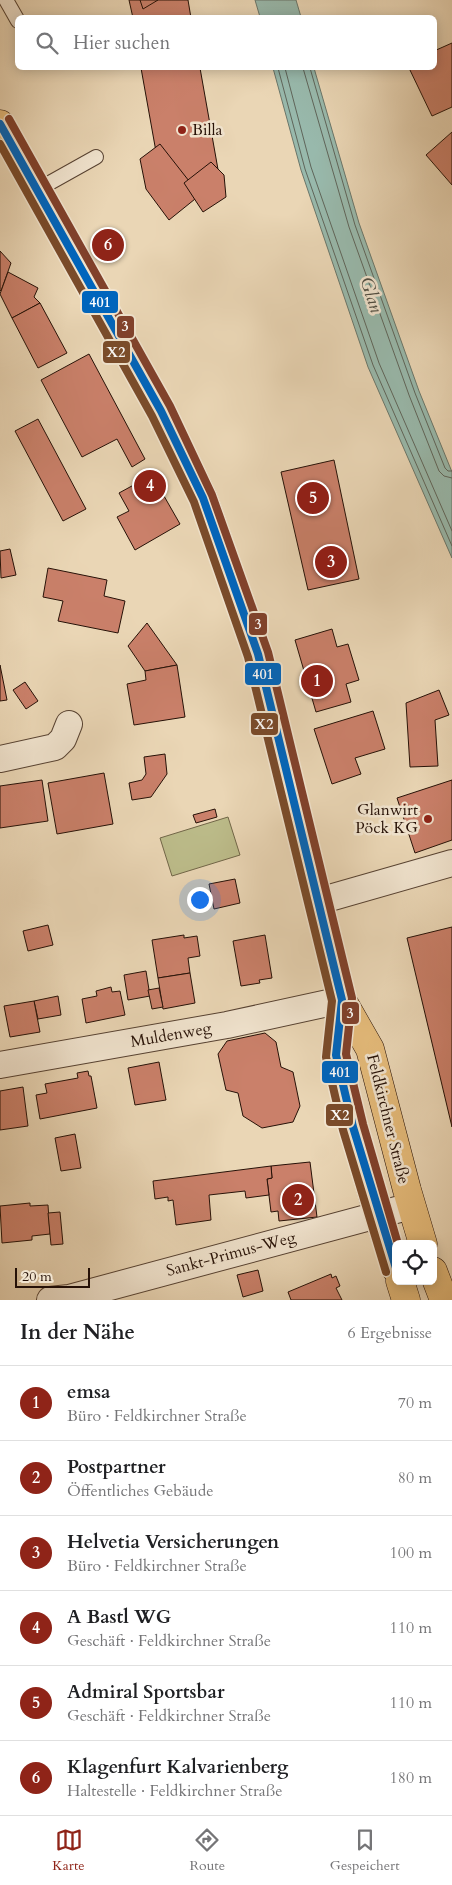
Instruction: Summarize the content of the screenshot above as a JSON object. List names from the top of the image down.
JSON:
{
  "streets": {
    "main road": ["Feldkirchner Straße"],
    "street": ["Muldenweg", "Sankt-Primus-Weg"]
  },
  "crossings": [
    ["Muldenweg", "Feldkirchner Straße"],
    ["Feldkirchner Straße", "Sankt-Primus-Weg"]
  ],
  "water": ["Glan"],
  "places": ["Billa", "Glanwirt Pöck KG"],
  "lines": ["transit line 3", "transit line 401", "transit line X2"],
  "scale_bar": "20 m",
  "page": {
    "search": "Hier suchen",
    "pins": [
      "6",
      "4",
      "5",
      "3",
      "1",
      "2"
    ],
    "scale": "20 m",
    "heading": ["In der Nähe", "6 Ergebnisse"],
    "list": [
      {
        "mark": "1",
        "name": "emsa",
        "note": "Büro · Feldkirchner Straße",
        "value": "70 m"
      },
      {
        "mark": "2",
        "name": "Postpartner",
        "note": "Öffentliches Gebäude",
        "value": "80 m"
      },
      {
        "mark": "3",
        "name": "Helvetia Versicherungen",
        "note": "Büro · Feldkirchner Straße",
        "value": "100 m"
      },
      {
        "mark": "4",
        "name": "A Bastl WG",
        "note": "Geschäft · Feldkirchner Straße",
        "value": "110 m"
      },
      {
        "mark": "5",
        "name": "Admiral Sportsbar",
        "note": "Geschäft · Feldkirchner Straße",
        "value": "110 m"
      },
      {
        "mark": "6",
        "name": "Klagenfurt Kalvarienberg",
        "note": "Haltestelle · Feldkirchner Straße",
        "value": "180 m"
      }
    ],
    "nav": ["Karte", "Route", "Gespeichert"]
  }
}
